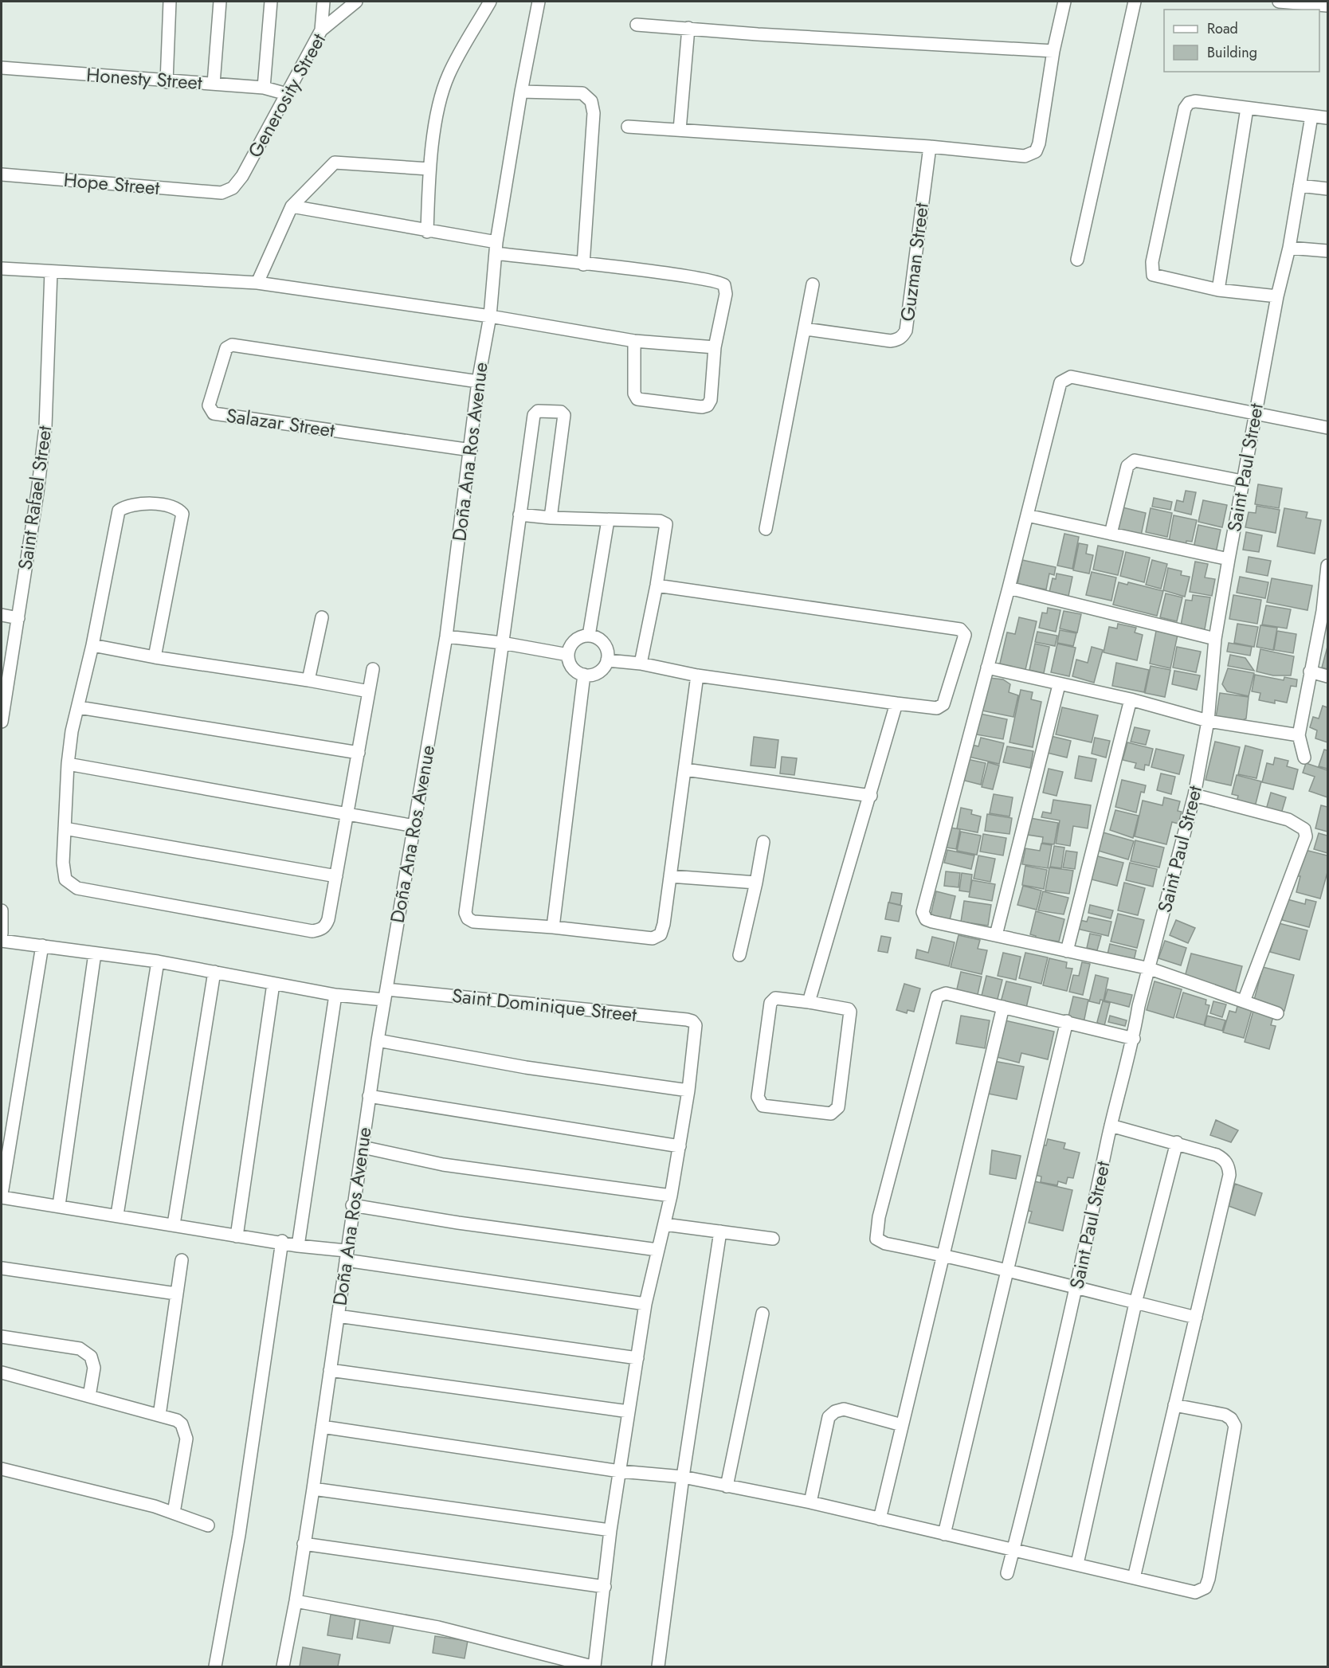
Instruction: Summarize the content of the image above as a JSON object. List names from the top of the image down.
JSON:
{
  "streets": {
    "street": [
      "Honesty Street",
      "Generosity Street",
      "Hope Street",
      "Guzman Street",
      "Salazar Street",
      "Doña Ana Ros Avenue",
      "Saint Paul Street",
      "Saint Rafael Street",
      "Saint Dominique Street"
    ]
  },
  "crossings": [
    ["Honesty Street", "Generosity Street"],
    ["Generosity Street", "Hope Street"],
    ["Salazar Street", "Doña Ana Ros Avenue"],
    ["Doña Ana Ros Avenue", "Saint Dominique Street"]
  ],
  "legend": ["Road", "Building"]
}
